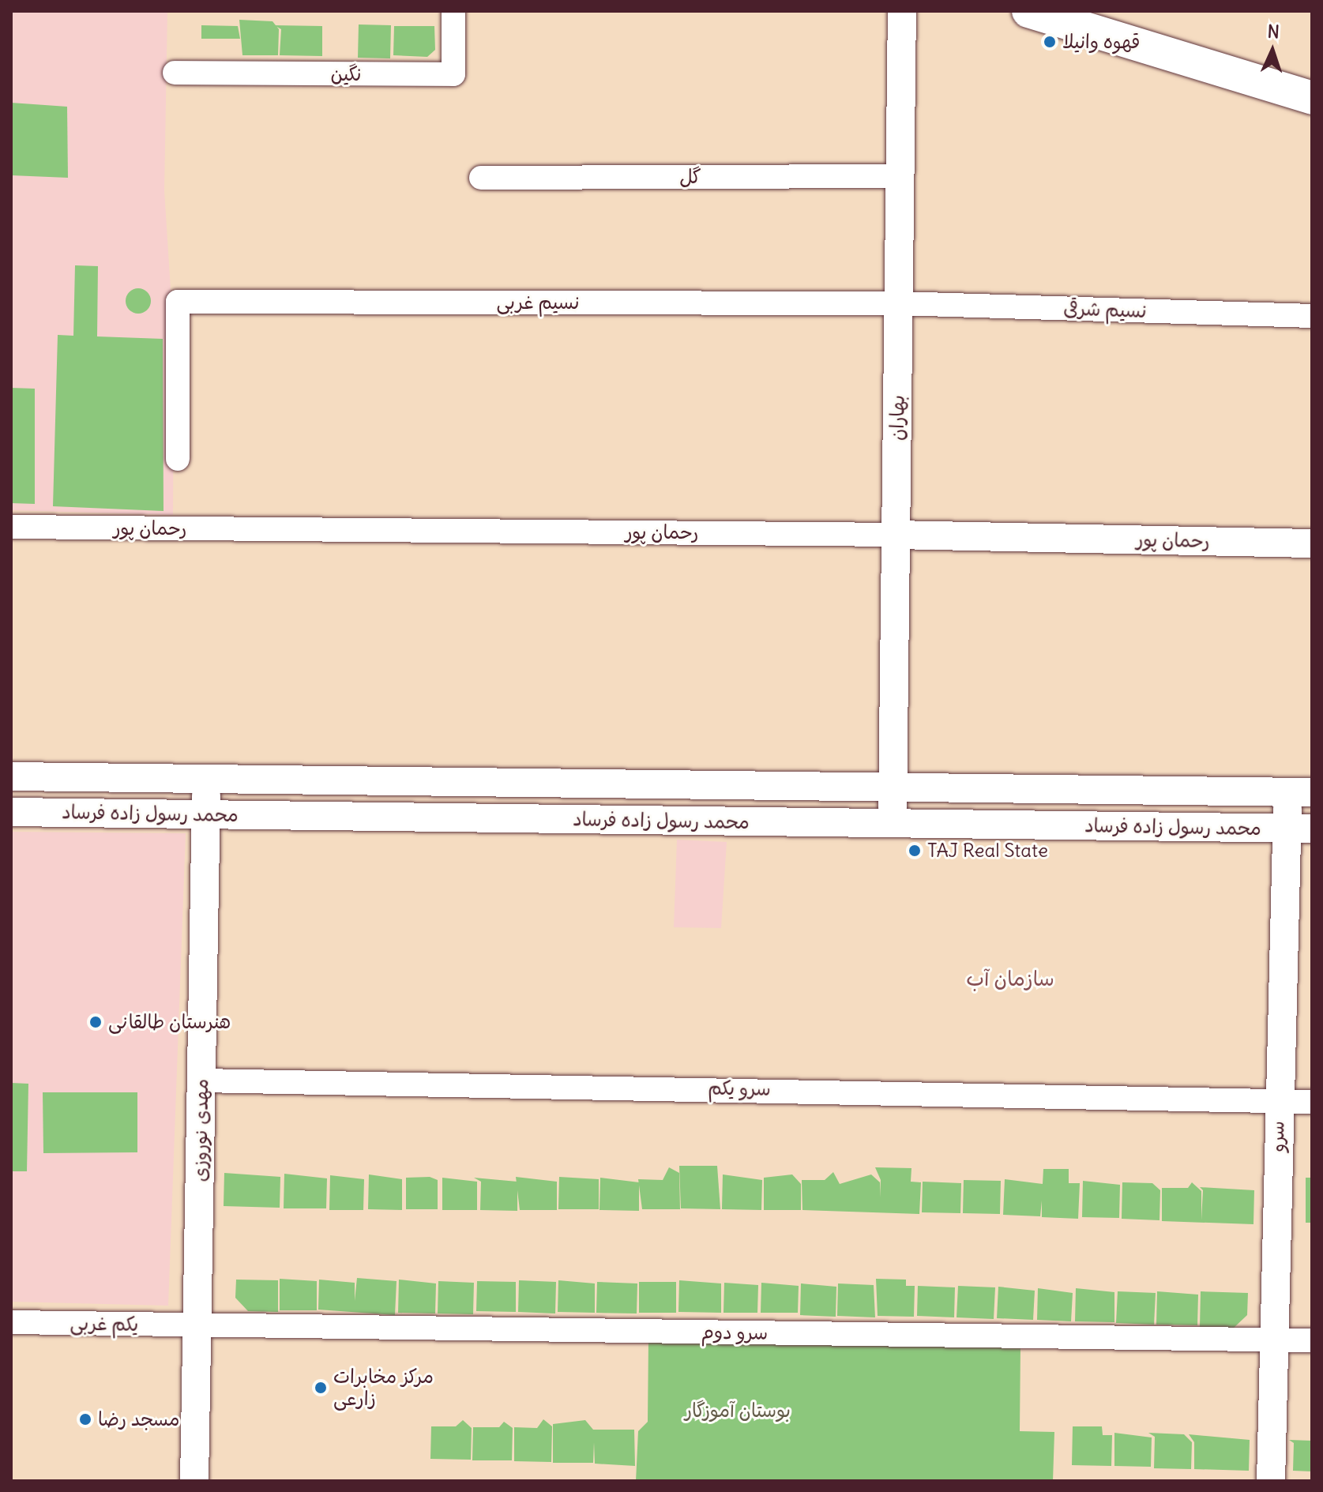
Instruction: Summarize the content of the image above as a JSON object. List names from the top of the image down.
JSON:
{
  "streets": {
    "street": [
      "نگین",
      "گل",
      "نسیم غربی",
      "نسیم شرقی",
      "بهاران",
      "رحمان پور",
      "محمد رسول زاده فرساد",
      "سرو یکم",
      "مهدی نوروزی",
      "سرو",
      "یکم غربی",
      "سرو دوم"
    ]
  },
  "crossings": [
    ["گل", "بهاران"],
    ["نسیم غربی", "نسیم شرقی"],
    ["نسیم غربی", "بهاران"],
    ["نسیم شرقی", "بهاران"],
    ["بهاران", "رحمان پور"],
    ["بهاران", "محمد رسول زاده فرساد"],
    ["محمد رسول زاده فرساد", "مهدی نوروزی"],
    ["محمد رسول زاده فرساد", "سرو"],
    ["سرو یکم", "مهدی نوروزی"],
    ["سرو یکم", "سرو"],
    ["مهدی نوروزی", "یکم غربی"],
    ["مهدی نوروزی", "سرو دوم"],
    ["سرو", "سرو دوم"],
    ["یکم غربی", "سرو دوم"]
  ],
  "districts": ["سازمان آب"],
  "parks": ["بوستان آموزگار"],
  "places": [
    "قهوه وانیلا",
    "TAJ Real State",
    "هنرستان طالقانی",
    "مرکز مخابرات زارعی",
    "مسجد رضا"
  ],
  "north": "top"
}
